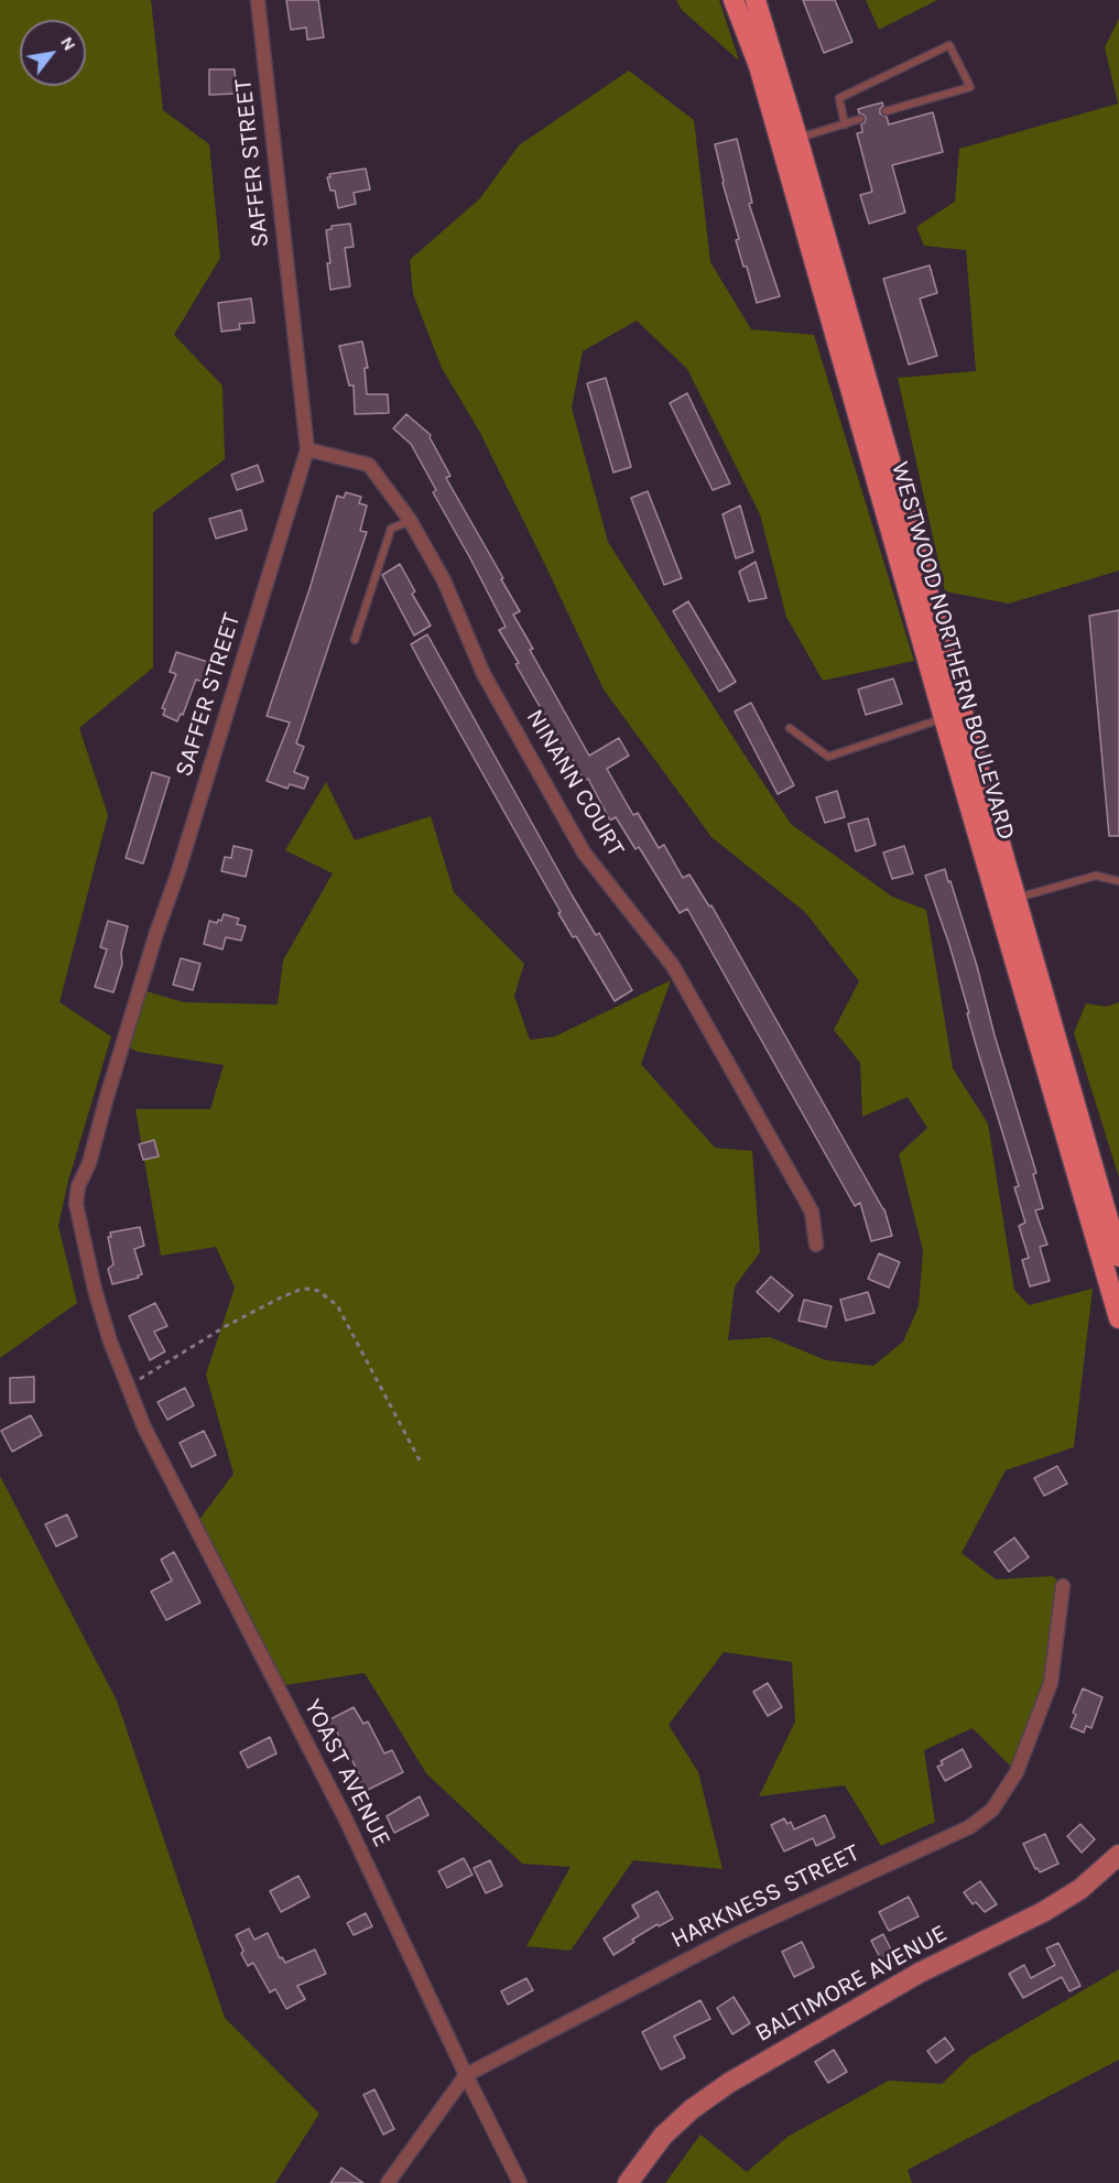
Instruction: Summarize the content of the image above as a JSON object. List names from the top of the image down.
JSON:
{
  "streets": {
    "main road": ["WESTWOOD NORTHERN BOULEVARD"],
    "street": [
      "SAFFER STREET",
      "NINANN COURT",
      "YOAST AVENUE",
      "HARKNESS STREET",
      "BALTIMORE AVENUE"
    ]
  },
  "crossings": [
    ["SAFFER STREET", "NINANN COURT"],
    ["SAFFER STREET", "YOAST AVENUE"],
    ["YOAST AVENUE", "HARKNESS STREET"]
  ],
  "north": "top right"
}
